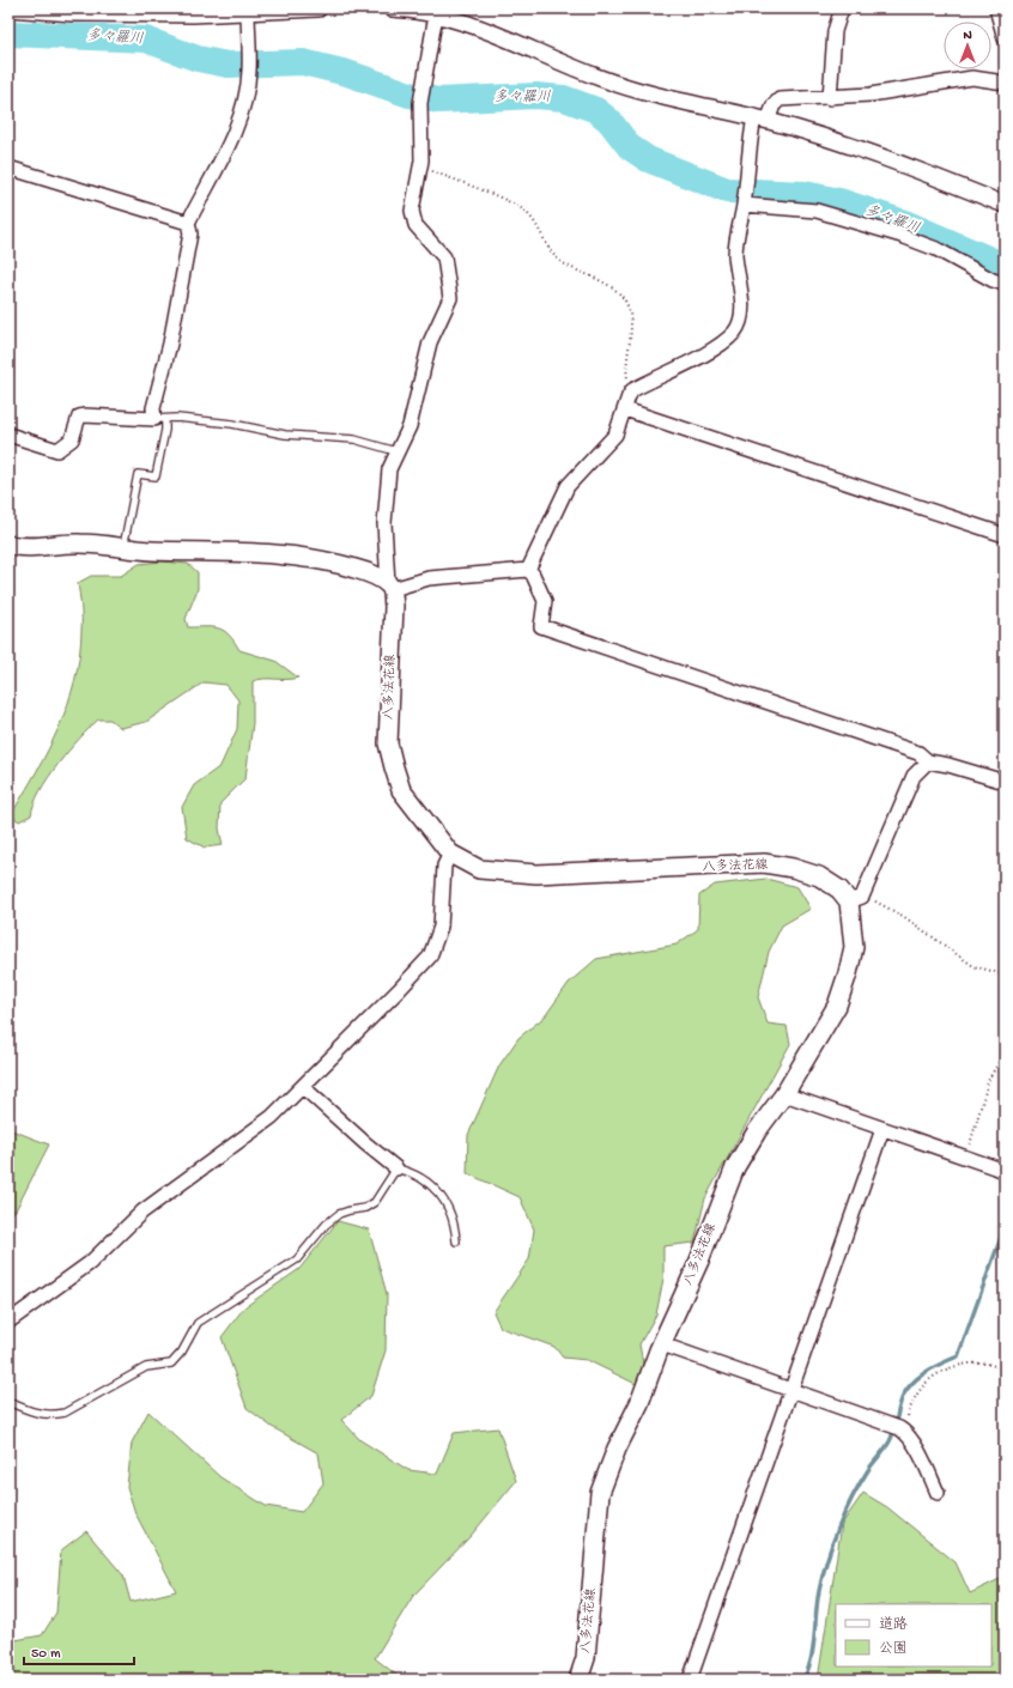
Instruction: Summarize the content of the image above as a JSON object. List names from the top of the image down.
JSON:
{
  "streets": {
    "main road": ["八多法花線"]
  },
  "water": ["多々羅川"],
  "legend": ["道路", "公園"],
  "scale_bar": "50 m",
  "north": "top"
}
